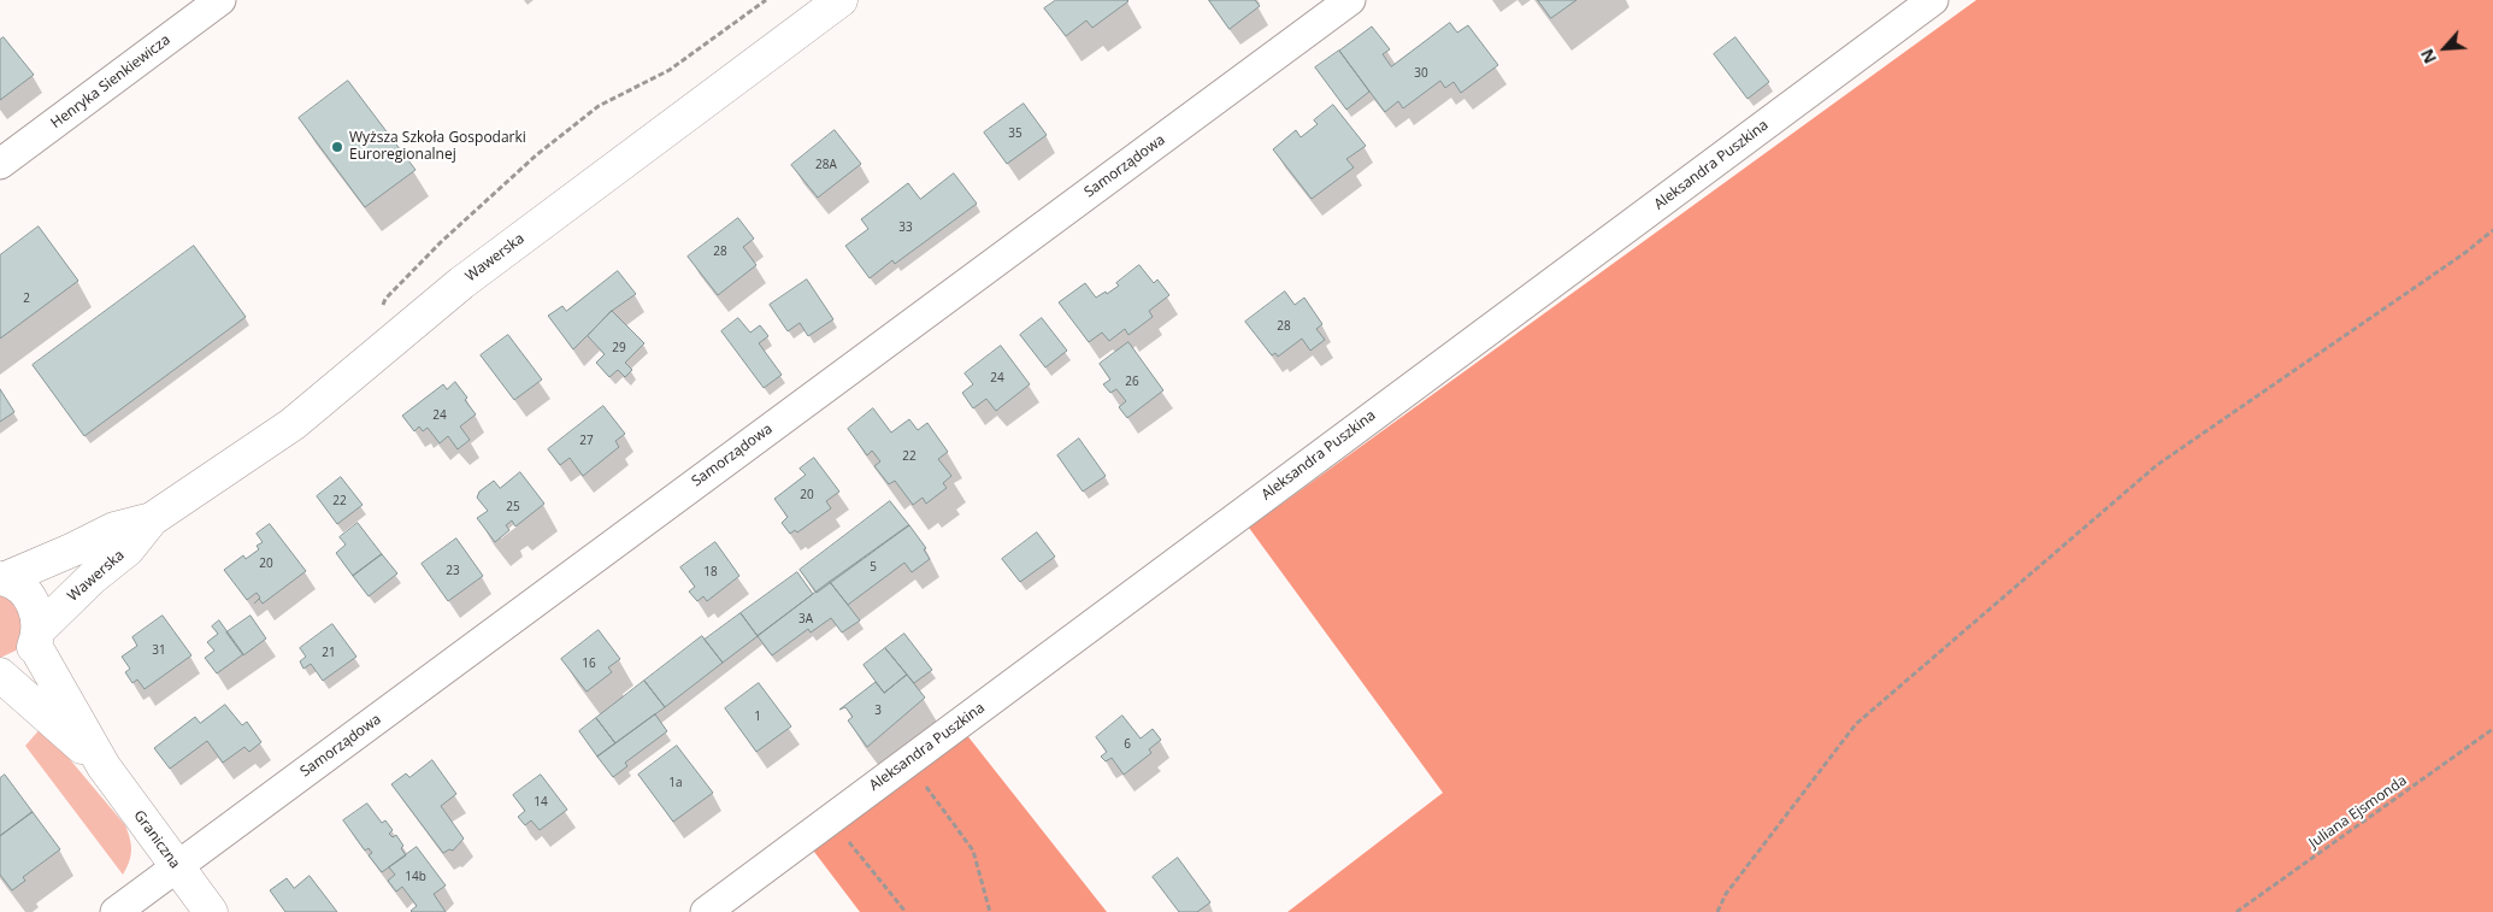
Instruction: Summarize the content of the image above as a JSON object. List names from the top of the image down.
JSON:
{
  "streets": {
    "street": [
      "Henryka Sienkiewicza",
      "Aleksandra Puszkina",
      "Samorządowa",
      "Wawerska",
      "Graniczna"
    ],
    "path": ["Juliana Ejsmonda"]
  },
  "crossings": [
    ["Samorządowa", "Graniczna"],
    ["Wawerska", "Graniczna"]
  ],
  "places": ["Wyższa Szkoła Gospodarki Euroregionalnej"],
  "house_numbers": [
    "30",
    "35",
    "28A",
    "33",
    "28",
    "2",
    "28",
    "29",
    "24",
    "26",
    "24",
    "27",
    "22",
    "20",
    "22",
    "25",
    "20",
    "5",
    "23",
    "18",
    "3A",
    "31",
    "21",
    "16",
    "3",
    "1",
    "6",
    "1a",
    "14",
    "14b"
  ],
  "north": "bottom left"
}
